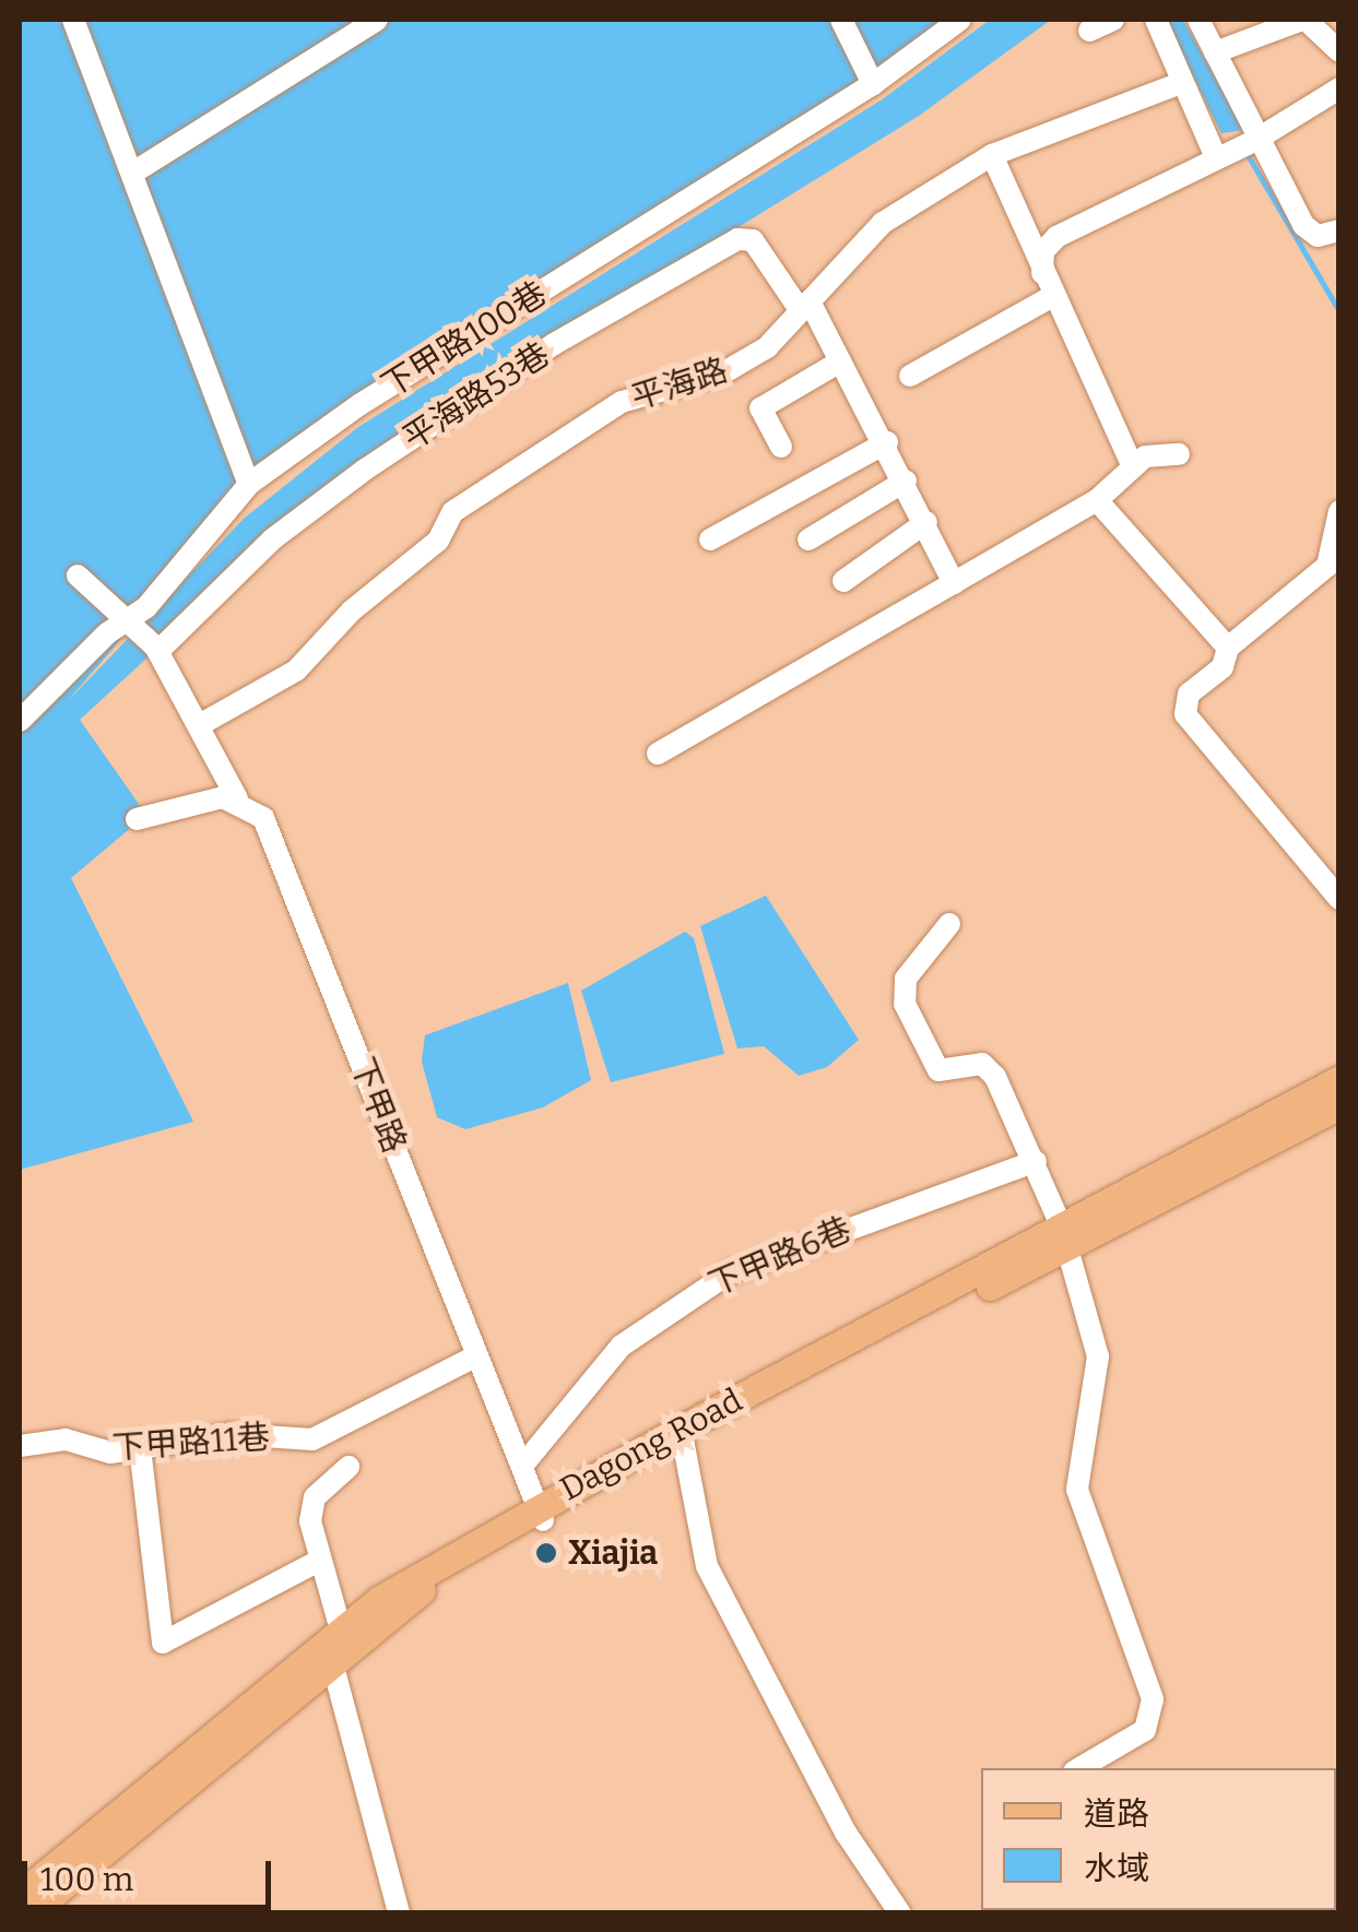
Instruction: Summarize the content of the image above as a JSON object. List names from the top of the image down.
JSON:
{
  "streets": {
    "main road": ["Dagong Road"],
    "street": [
      "下甲路100巷",
      "平海路",
      "平海路53巷",
      "下甲路",
      "下甲路6巷",
      "下甲路11巷"
    ]
  },
  "crossings": [
    ["下甲路100巷", "下甲路"],
    ["平海路", "平海路53巷"],
    ["平海路", "下甲路"],
    ["平海路53巷", "下甲路"],
    ["下甲路", "下甲路6巷"],
    ["下甲路", "下甲路11巷"],
    ["下甲路", "Dagong Road"]
  ],
  "places": ["Xiajia"],
  "legend": ["道路", "水域"],
  "scale_bar": "100 m"
}
